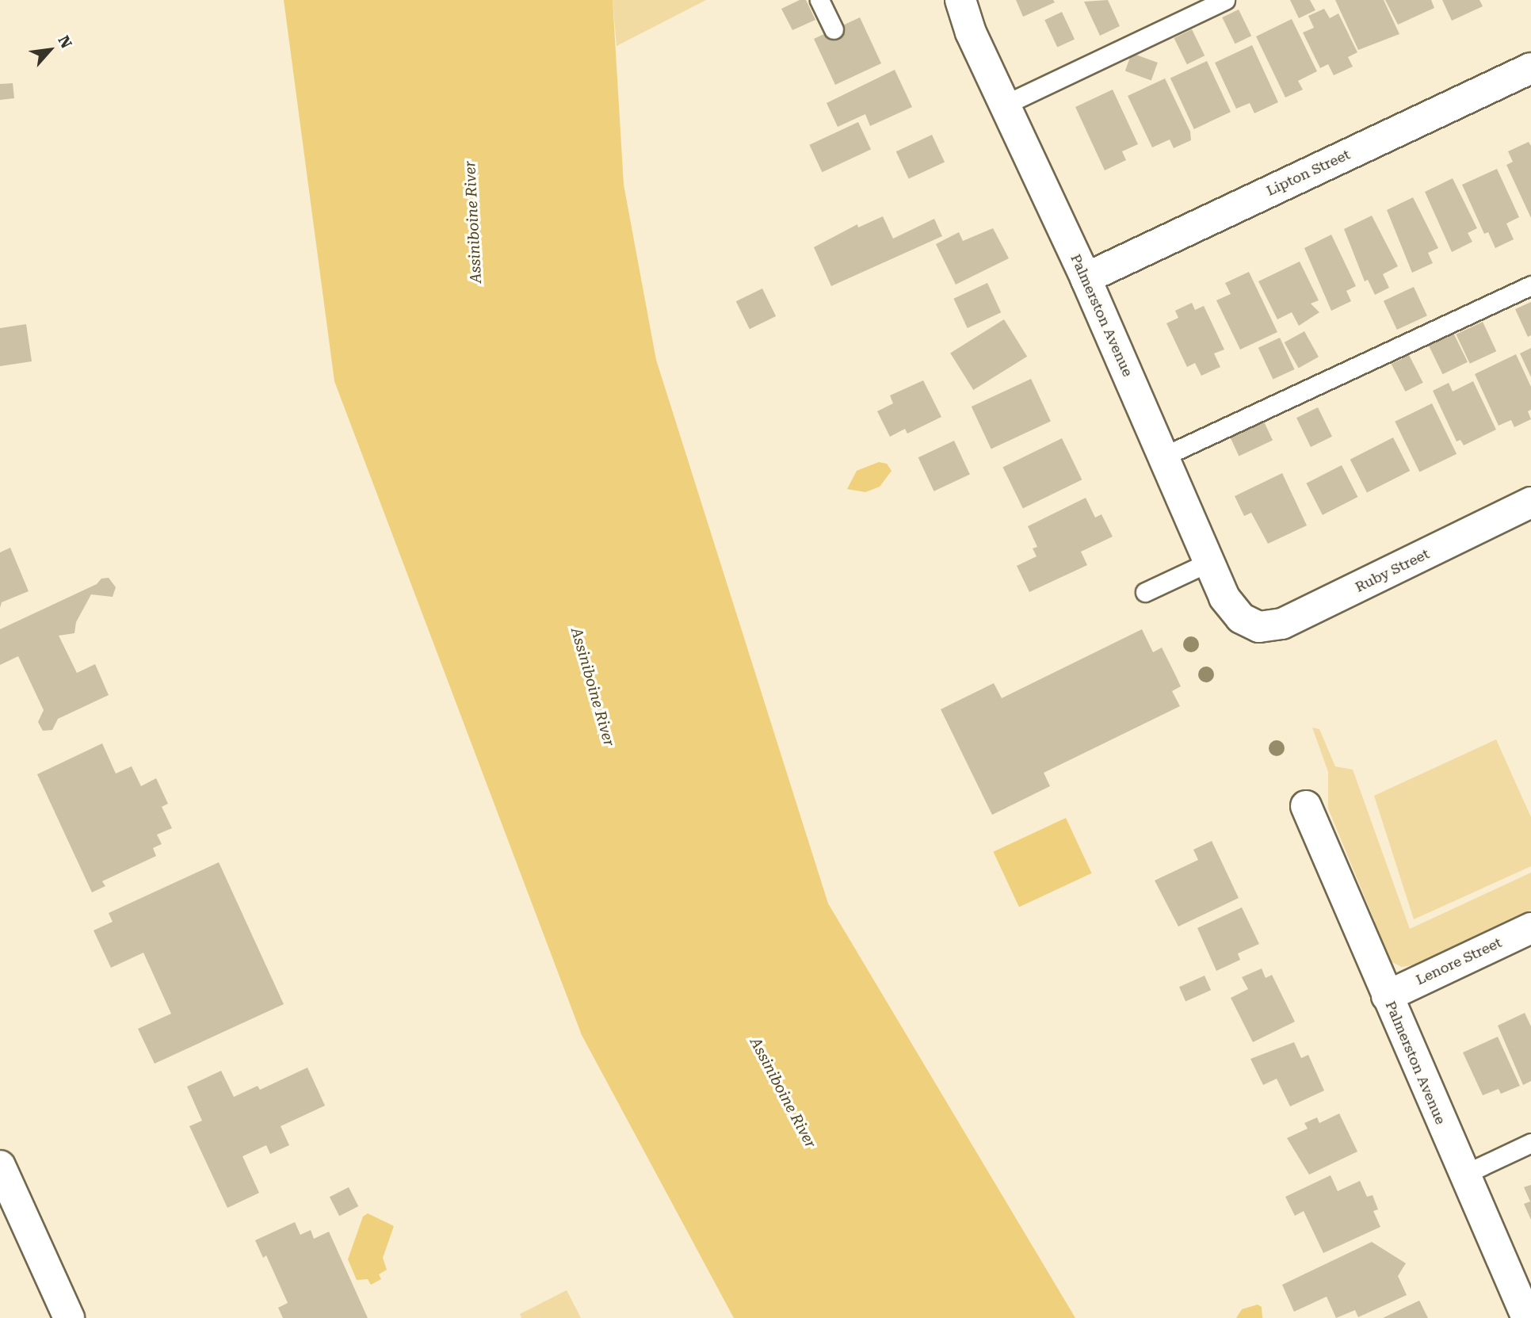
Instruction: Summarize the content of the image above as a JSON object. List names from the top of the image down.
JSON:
{
  "streets": {
    "street": [
      "Lipton Street",
      "Palmerston Avenue",
      "Ruby Street",
      "Lenore Street"
    ]
  },
  "crossings": [
    ["Lipton Street", "Palmerston Avenue"],
    ["Palmerston Avenue", "Ruby Street"],
    ["Palmerston Avenue", "Lenore Street"]
  ],
  "water": ["Assiniboine River"],
  "north": "top right"
}
